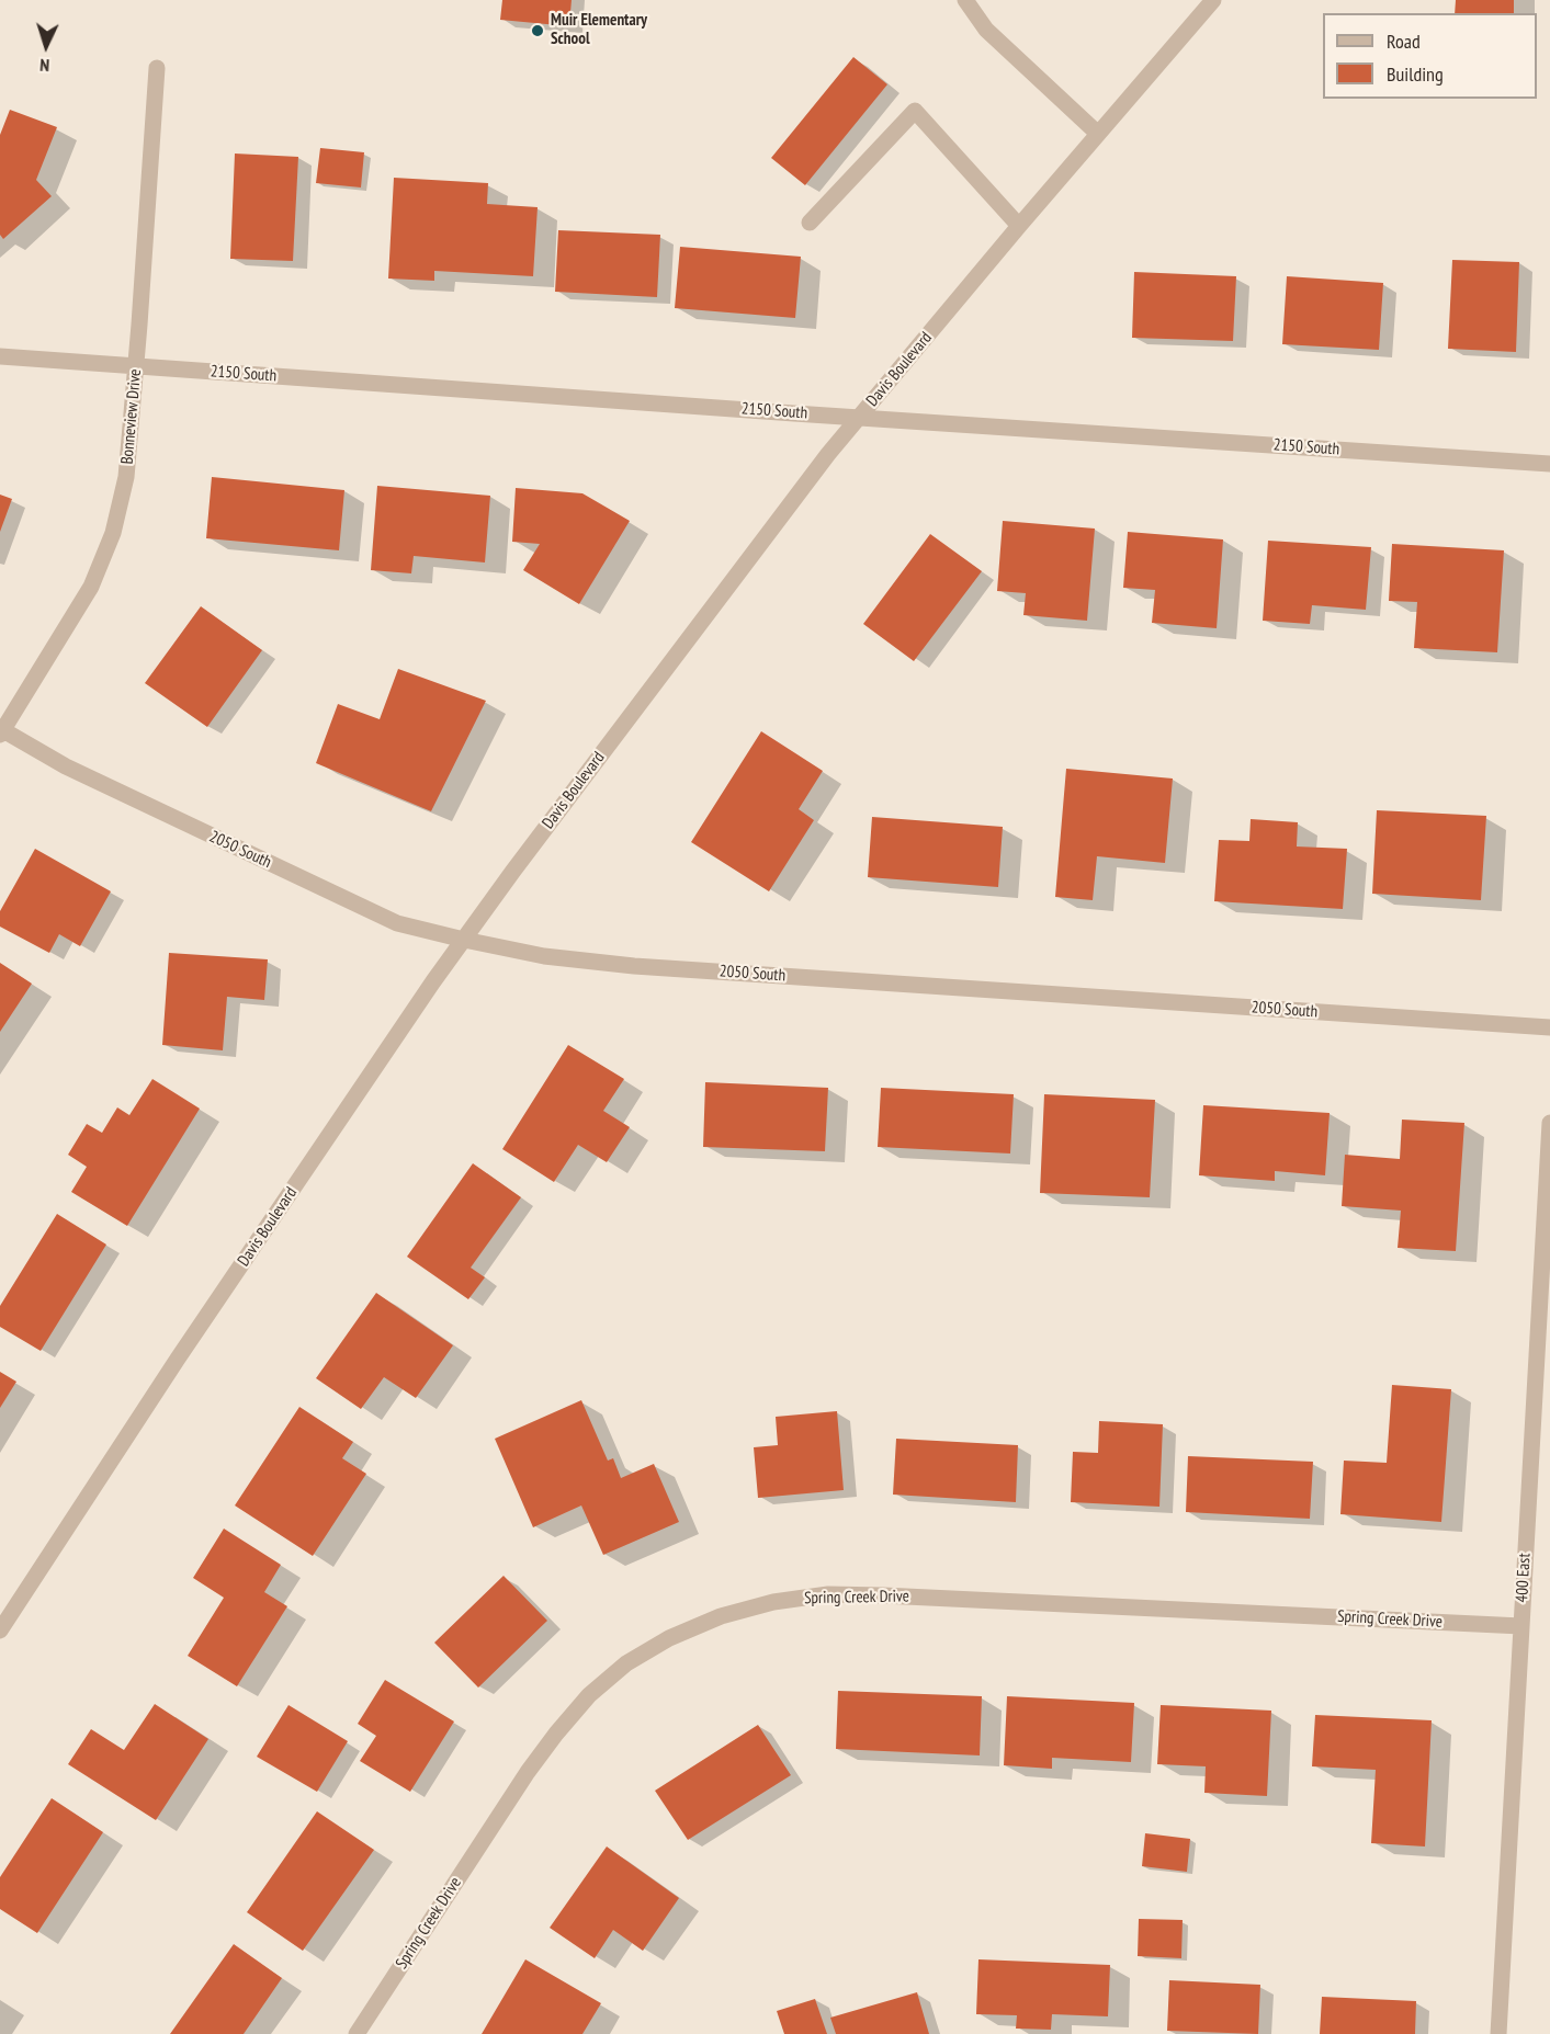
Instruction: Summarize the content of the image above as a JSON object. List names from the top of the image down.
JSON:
{
  "streets": {
    "street": [
      "Davis Boulevard",
      "2150 South",
      "Bonneview Drive",
      "2050 South",
      "400 East",
      "Spring Creek Drive"
    ]
  },
  "crossings": [
    ["Davis Boulevard", "2150 South"],
    ["Davis Boulevard", "2050 South"],
    ["2150 South", "Bonneview Drive"],
    ["Bonneview Drive", "2050 South"],
    ["400 East", "Spring Creek Drive"]
  ],
  "places": ["Muir Elementary School"],
  "legend": ["Road", "Building"],
  "north": "bottom"
}
